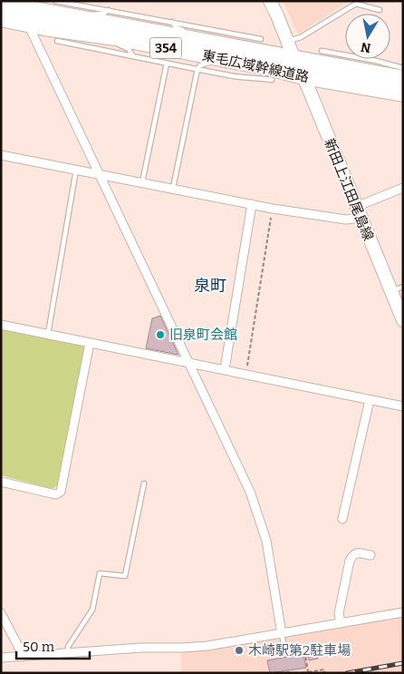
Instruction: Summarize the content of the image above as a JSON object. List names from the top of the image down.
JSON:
{
  "streets": {
    "highway": ["354", "東毛広域幹線道路"],
    "main road": ["新田上江田尾島線"]
  },
  "crossings": [
    ["東毛広域幹線道路", "新田上江田尾島線"]
  ],
  "districts": ["泉町"],
  "places": ["旧泉町会館", "木崎駅第2駐車場"],
  "scale_bar": "50 m",
  "north": "bottom"
}
